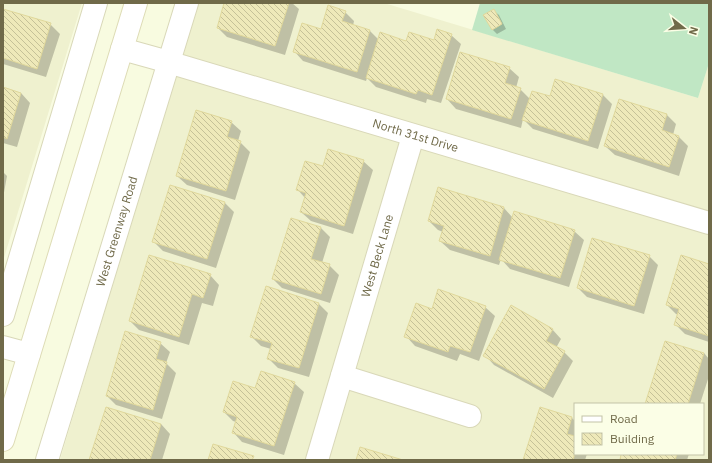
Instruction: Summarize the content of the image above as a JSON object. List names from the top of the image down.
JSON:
{
  "streets": {
    "street": ["North 31st Drive", "West Greenway Road", "West Beck Lane"]
  },
  "crossings": [
    ["North 31st Drive", "West Greenway Road"],
    ["North 31st Drive", "West Beck Lane"]
  ],
  "legend": ["Road", "Building"],
  "north": "right"
}
